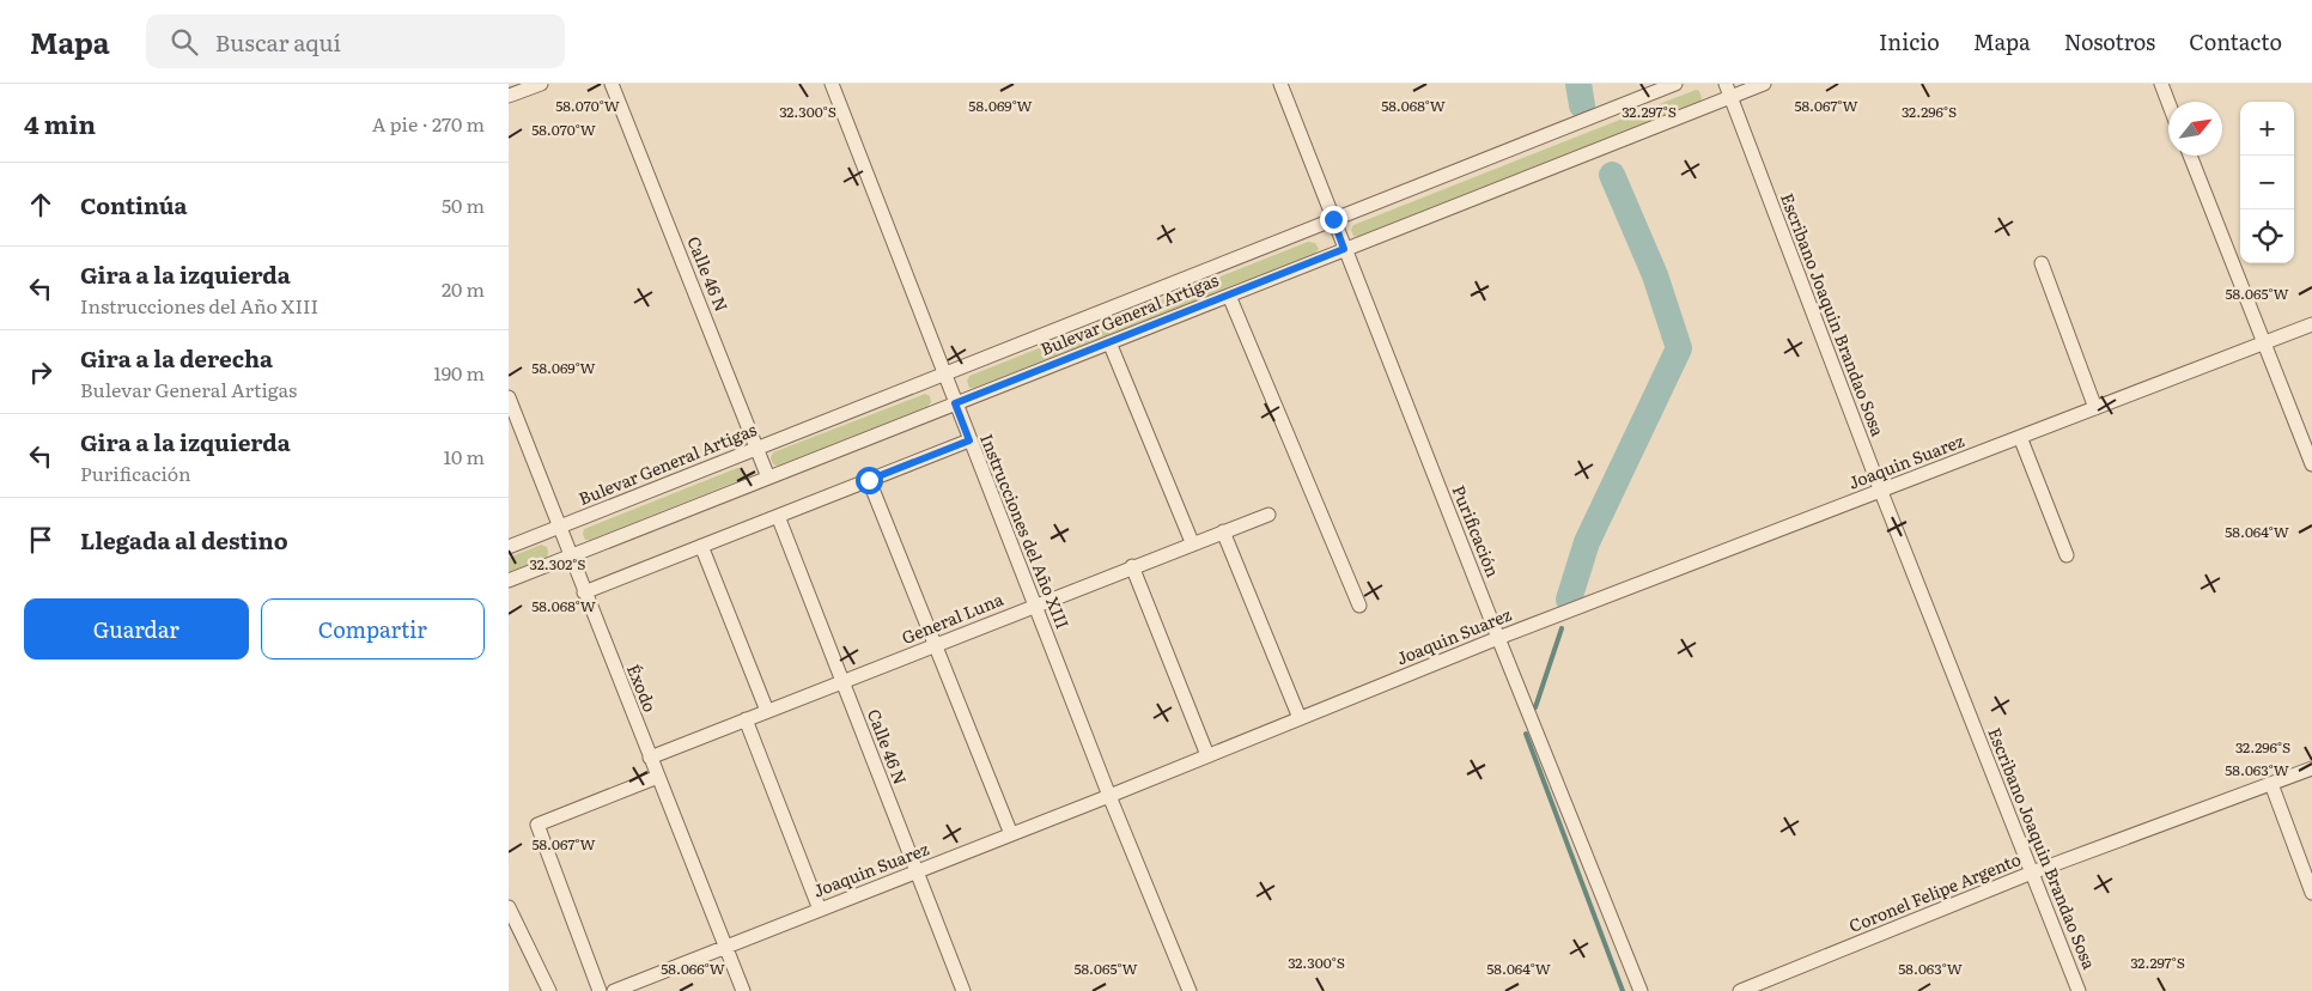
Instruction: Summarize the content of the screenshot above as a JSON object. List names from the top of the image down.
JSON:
{
  "streets": {
    "street": [
      "Calle 46 N",
      "Bulevar General Artigas",
      "Escribano Joaquin Brandao Sosa",
      "Joaquin Suarez",
      "Instrucciones del Año XIII",
      "Purificación",
      "General Luna",
      "Éxodo",
      "Coronel Felipe Argento"
    ]
  },
  "crossings": [
    ["Calle 46 N", "Bulevar General Artigas"],
    ["Calle 46 N", "Joaquin Suarez"],
    ["Calle 46 N", "General Luna"],
    ["Bulevar General Artigas", "Escribano Joaquin Brandao Sosa"],
    ["Bulevar General Artigas", "Instrucciones del Año XIII"],
    ["Bulevar General Artigas", "Purificación"],
    ["Bulevar General Artigas", "Éxodo"],
    ["Escribano Joaquin Brandao Sosa", "Joaquin Suarez"],
    ["Escribano Joaquin Brandao Sosa", "Coronel Felipe Argento"],
    ["Joaquin Suarez", "Instrucciones del Año XIII"],
    ["Joaquin Suarez", "Purificación"],
    ["Joaquin Suarez", "Éxodo"],
    ["Instrucciones del Año XIII", "General Luna"],
    ["General Luna", "Éxodo"]
  ],
  "north": "top right",
  "page": {
    "header": "Mapa",
    "search": "Buscar aquí",
    "nav": [
      "Inicio",
      "Mapa",
      "Nosotros",
      "Contacto"
    ],
    "heading": ["4 min", "A pie · 270 m"],
    "map_buttons": ["+", "−"],
    "list": [
      ["Continúa", "50 m"],
      ["Gira a la izquierda", "Instrucciones del Año XIII", "20 m"],
      ["Gira a la derecha", "Bulevar General Artigas", "190 m"],
      ["Gira a la izquierda", "Purificación", "10 m"],
      "Llegada al destino"
    ],
    "buttons": ["Guardar", "Compartir"]
  },
  "coordinates": [
    "58.070°W",
    "58.069°W",
    "58.068°W",
    "58.067°W",
    "32.300°S",
    "32.296°S",
    "32.297°S",
    "58.065°W",
    "58.064°W",
    "32.302°S",
    "58.063°W",
    "58.066°W"
  ]
}
